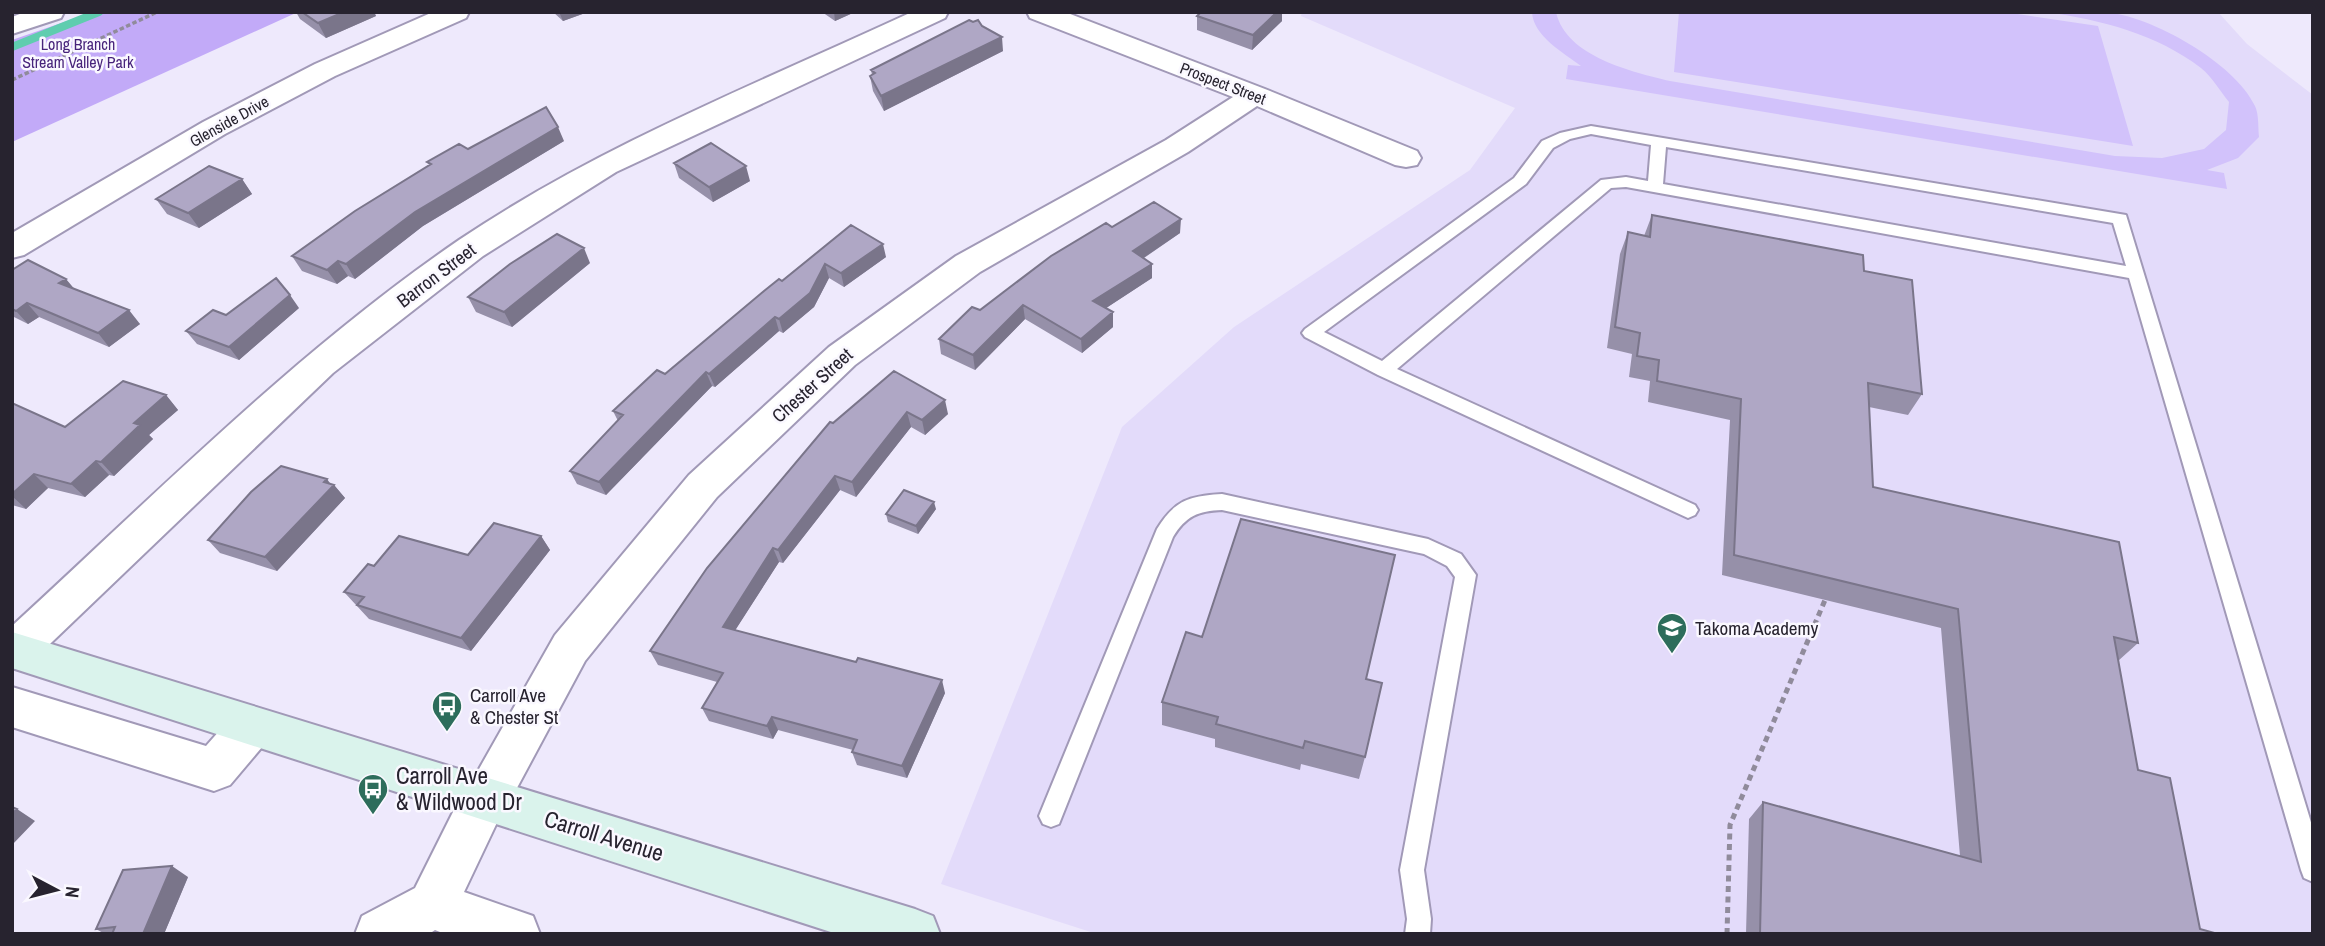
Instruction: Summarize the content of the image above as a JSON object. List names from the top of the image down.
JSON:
{
  "streets": {
    "main road": ["Carroll Avenue"],
    "street": [
      "Prospect Street",
      "Glenside Drive",
      "Barron Street",
      "Chester Street"
    ]
  },
  "crossings": [
    ["Prospect Street", "Chester Street"],
    ["Barron Street", "Carroll Avenue"],
    ["Chester Street", "Carroll Avenue"]
  ],
  "parks": ["Long Branch Stream Valley Park"],
  "places": {
    "school or university": ["Takoma Academy"],
    "bus stop": ["Carroll Ave & Chester St", "Carroll Ave & Wildwood Dr"]
  },
  "north": "right"
}
